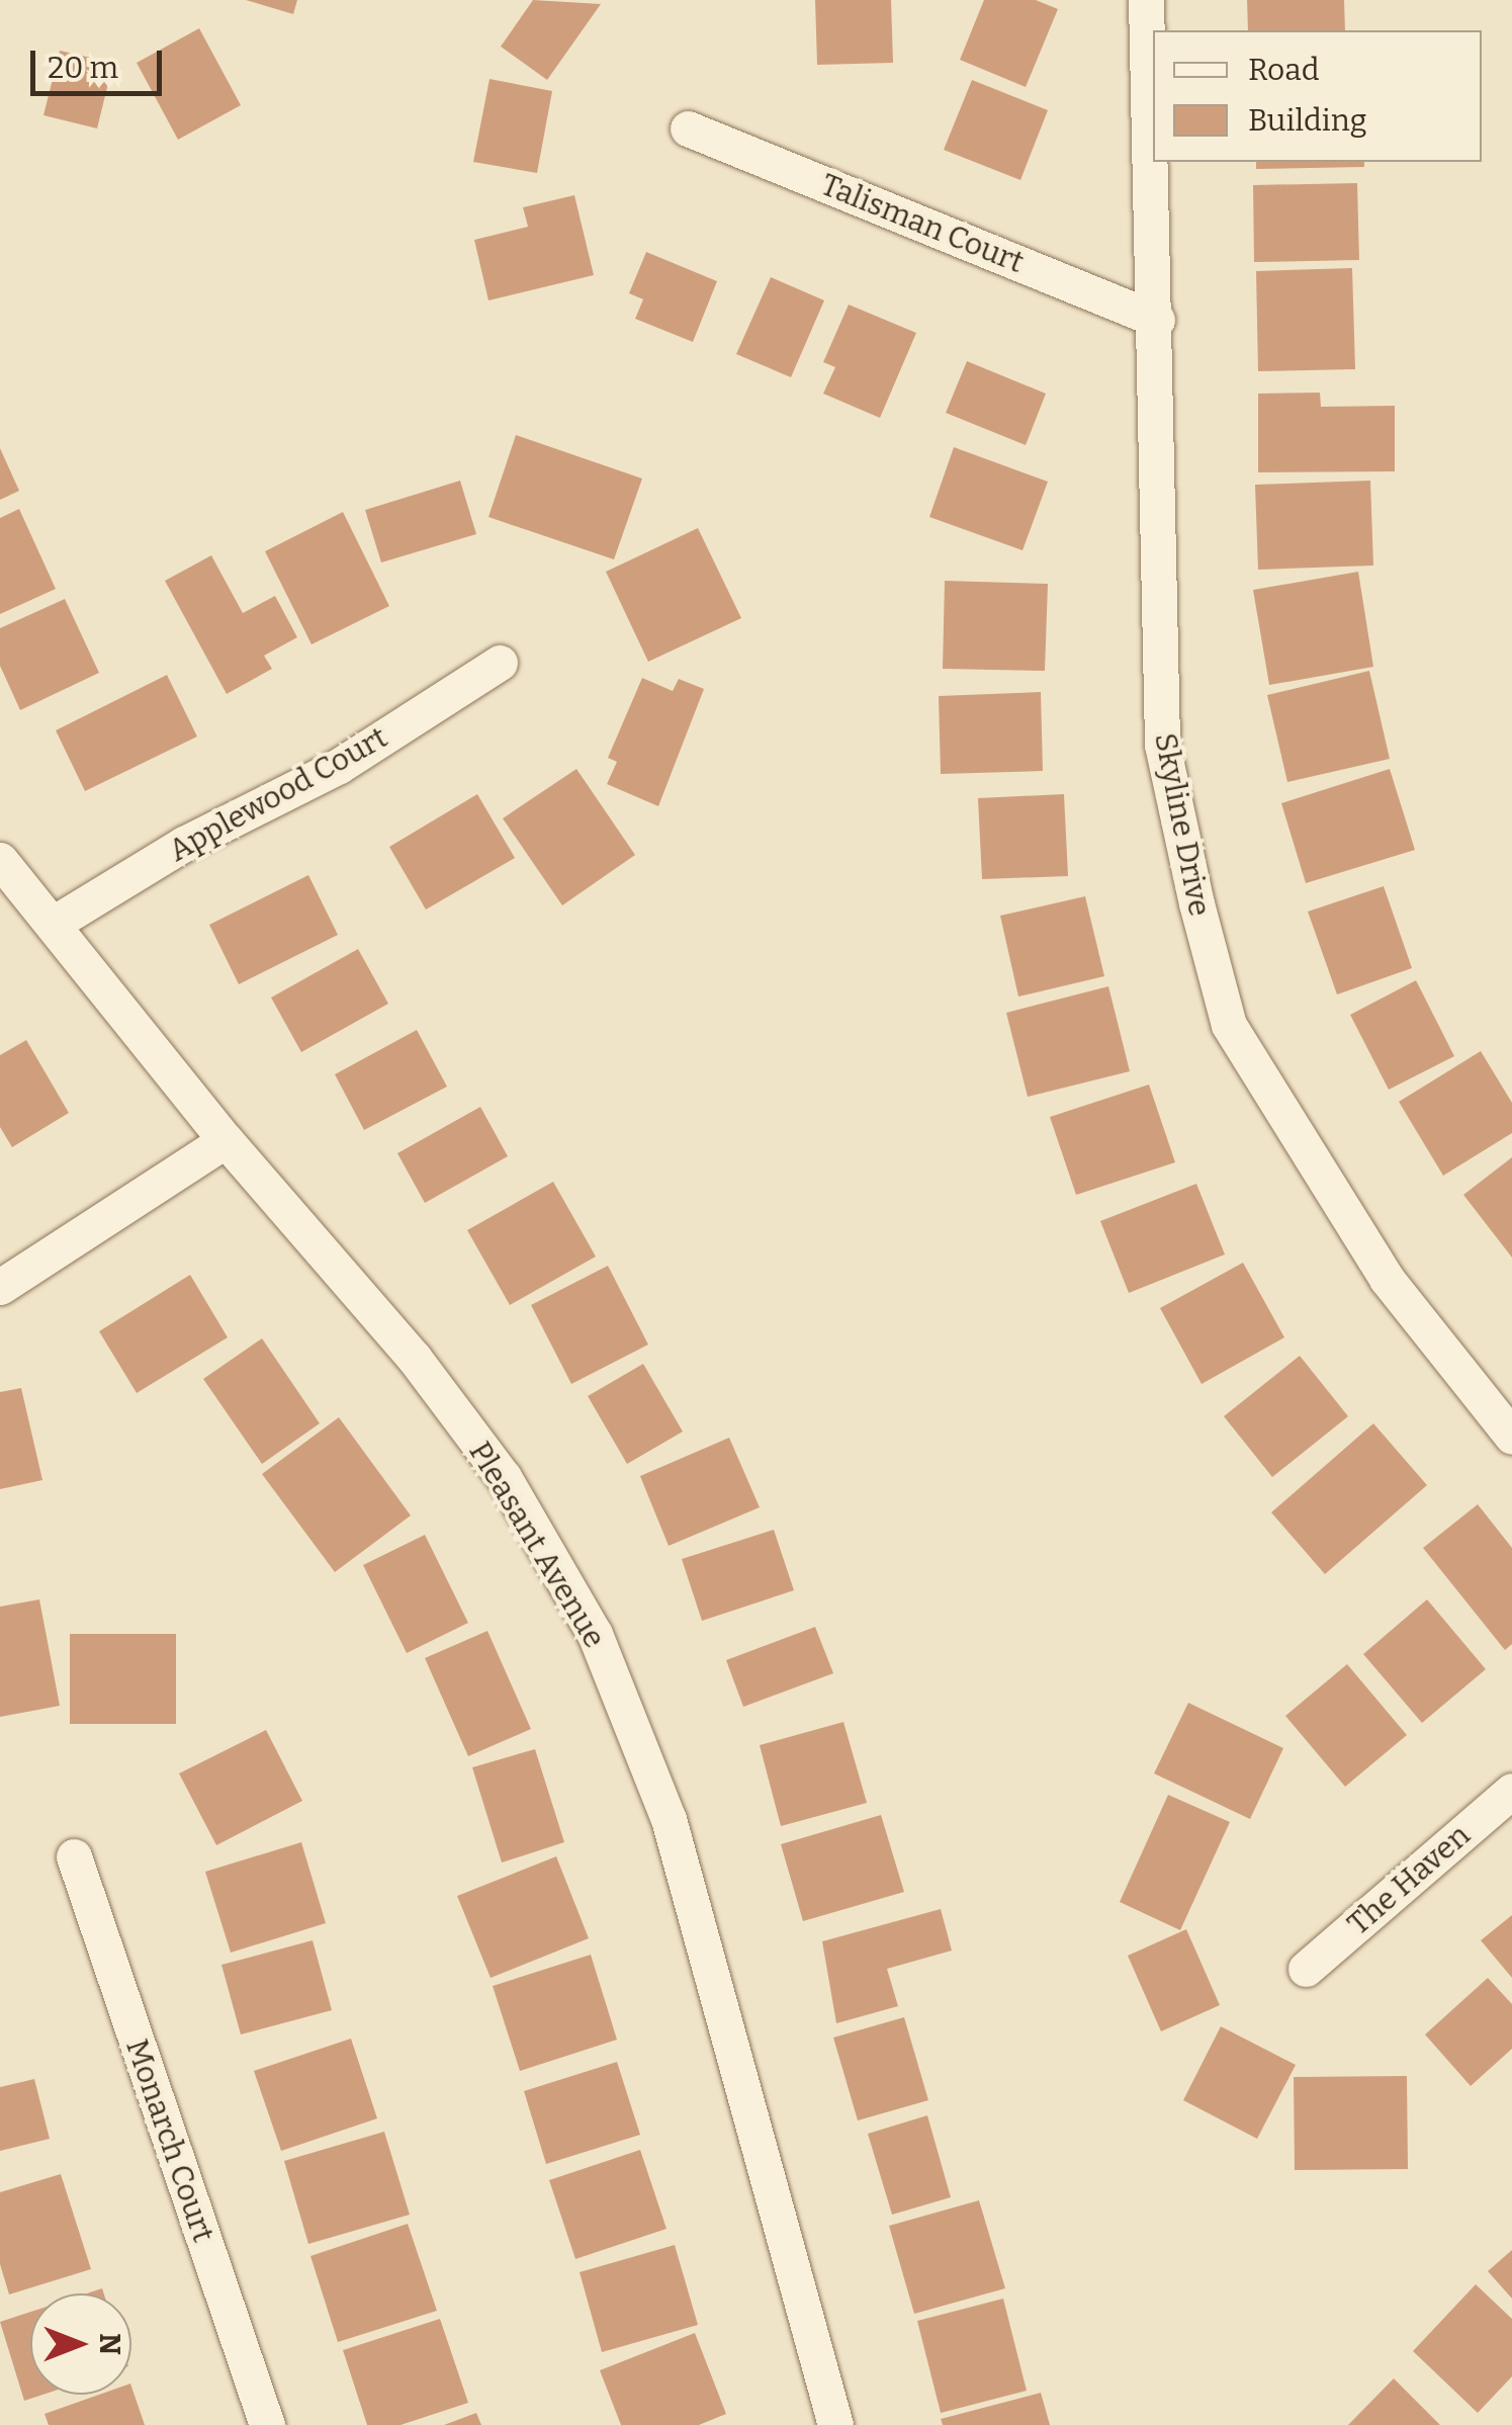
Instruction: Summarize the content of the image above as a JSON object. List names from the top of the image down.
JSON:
{
  "streets": {
    "street": [
      "Talisman Court",
      "Applewood Court",
      "Skyline Drive",
      "Pleasant Avenue",
      "The Haven",
      "Monarch Court"
    ]
  },
  "crossings": [
    ["Talisman Court", "Skyline Drive"],
    ["Applewood Court", "Pleasant Avenue"]
  ],
  "legend": ["Road", "Building"],
  "scale_bar": "20 m",
  "north": "right"
}
